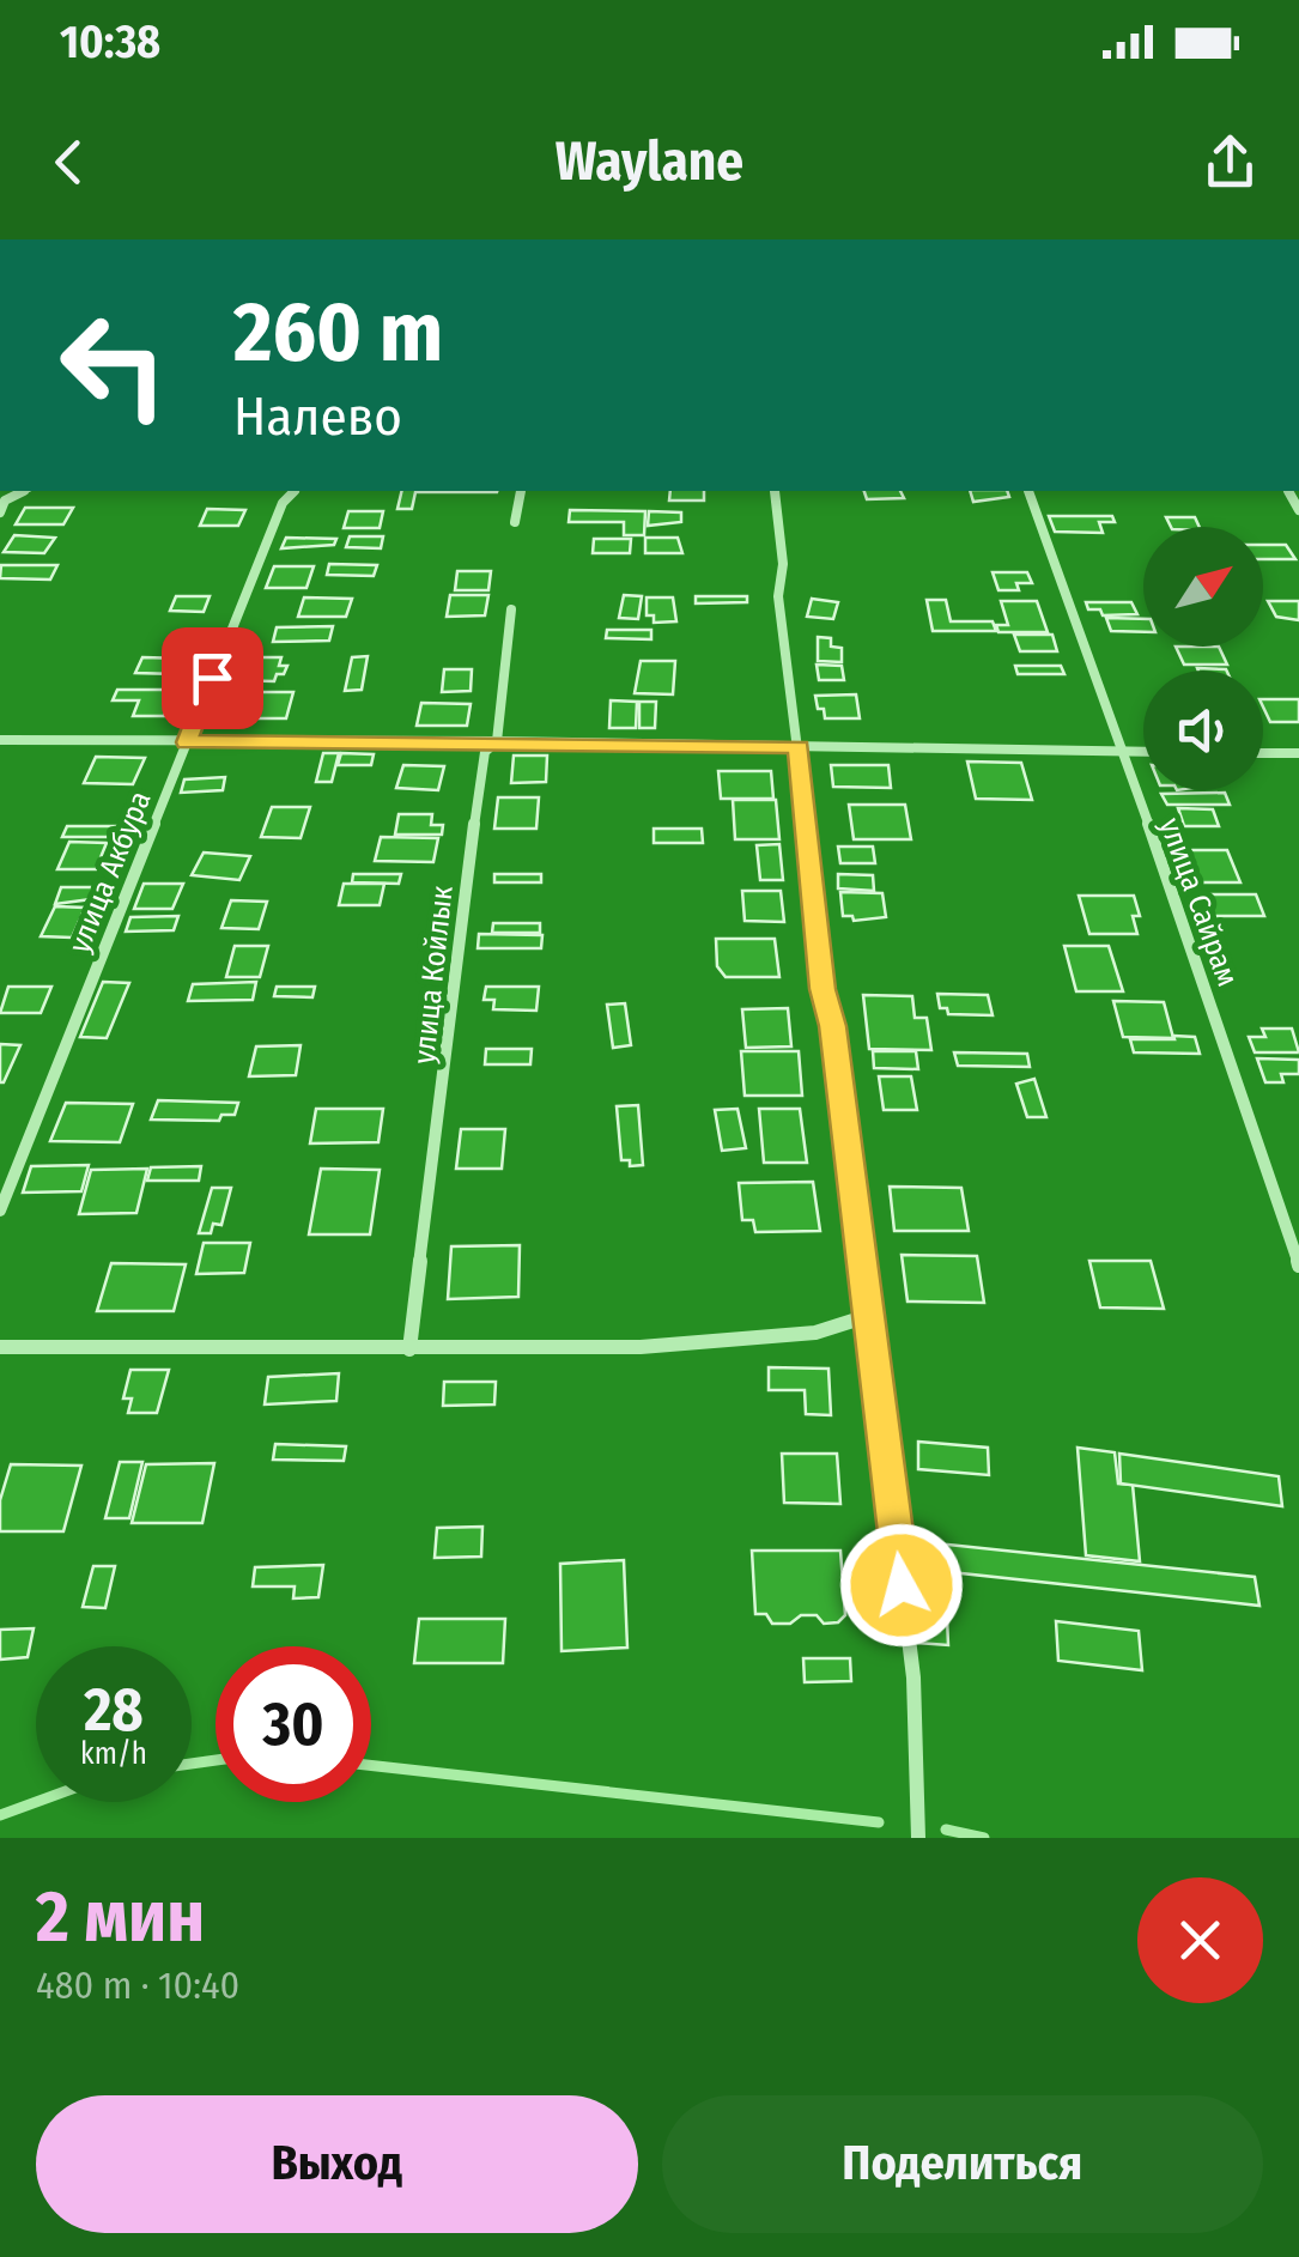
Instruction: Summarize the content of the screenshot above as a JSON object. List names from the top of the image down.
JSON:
{
  "streets": {
    "street": ["улица Акбура", "улица Сайрам", "улица Койлык"]
  },
  "north": "top right",
  "page": {
    "status": "10:38",
    "header": "Waylane",
    "turn": ["260 m", "Налево"],
    "speed": "28 km/h",
    "limit": "30",
    "heading": ["2 мин", "480 m · 10:40"],
    "buttons": ["Выход", "Поделиться"]
  }
}
